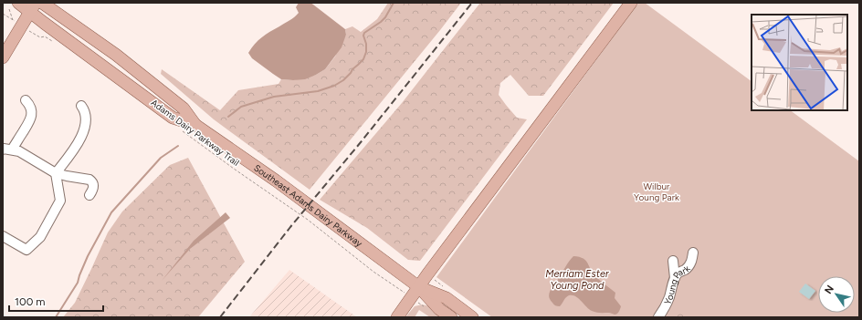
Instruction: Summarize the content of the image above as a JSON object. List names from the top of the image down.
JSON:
{
  "streets": {
    "main road": ["Southeast Adams Dairy Parkway"],
    "street": ["Young Park"],
    "path": ["Adams Dairy Parkway Trail"]
  },
  "water": ["Merriam Ester Young Pond"],
  "parks": ["Wilbur Young Park"],
  "scale_bar": "100 m",
  "north": "top left"
}
